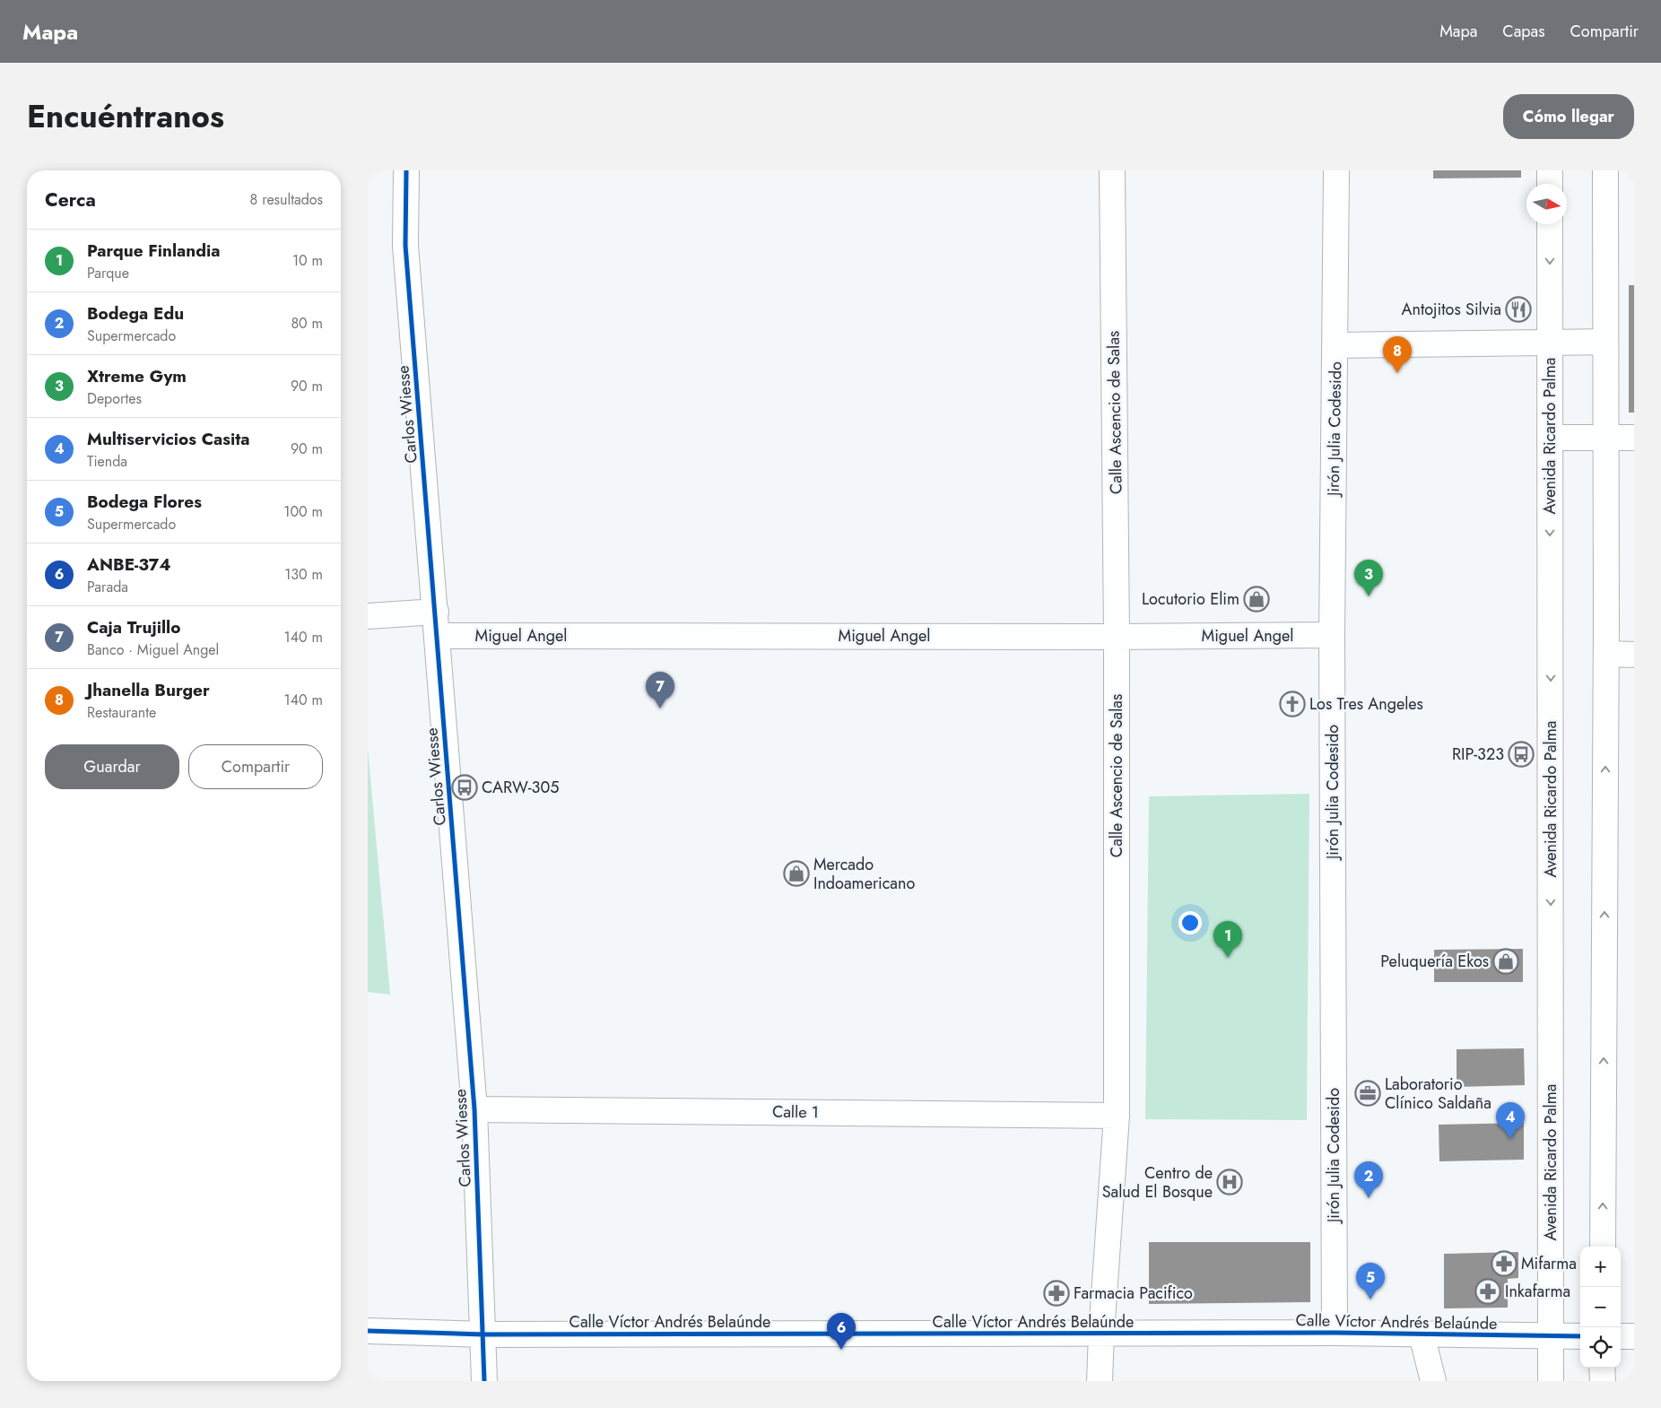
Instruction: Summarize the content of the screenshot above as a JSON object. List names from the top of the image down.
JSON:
{
  "streets": {
    "street": [
      "Calle Ascencio de Salas",
      "Carlos Wiesse",
      "Jirón Julia Codesido",
      "Avenida Ricardo Palma",
      "Miguel Angel",
      "Calle 1",
      "Calle Víctor Andrés Belaúnde"
    ]
  },
  "crossings": [
    ["Calle Ascencio de Salas", "Miguel Angel"],
    ["Calle Ascencio de Salas", "Calle 1"],
    ["Calle Ascencio de Salas", "Calle Víctor Andrés Belaúnde"],
    ["Carlos Wiesse", "Miguel Angel"],
    ["Carlos Wiesse", "Calle 1"],
    ["Carlos Wiesse", "Calle Víctor Andrés Belaúnde"],
    ["Jirón Julia Codesido", "Miguel Angel"],
    ["Jirón Julia Codesido", "Calle Víctor Andrés Belaúnde"],
    ["Avenida Ricardo Palma", "Calle Víctor Andrés Belaúnde"]
  ],
  "places": {
    "restaurant": ["Antojitos Silvia"],
    "shop": ["Locutorio Elim", "Mercado Indoamericano", "Peluquería Ekos"],
    "church": ["Los Tres Angeles"],
    "bus stop": ["RIP-323", "CARW-305"],
    "office": ["Laboratorio Clínico Saldaña"],
    "hospital": ["Centro de Salud El Bosque"],
    "pharmacy": ["Mifarma", "Inkafarma", "Farmacia Pacifico"]
  },
  "north": "right",
  "page": {
    "header": "Mapa",
    "nav": ["Mapa", "Capas", "Compartir"],
    "title": "Encuéntranos",
    "buttons": [
      "Cómo llegar",
      ["Guardar", "Compartir"]
    ],
    "heading": ["Cerca", "8 resultados"],
    "list": [
      {
        "mark": "1",
        "name": "Parque Finlandia",
        "note": "Parque",
        "value": "10 m"
      },
      {
        "mark": "2",
        "name": "Bodega Edu",
        "note": "Supermercado",
        "value": "80 m"
      },
      {
        "mark": "3",
        "name": "Xtreme Gym",
        "note": "Deportes",
        "value": "90 m"
      },
      {
        "mark": "4",
        "name": "Multiservicios Casita",
        "note": "Tienda",
        "value": "90 m"
      },
      {
        "mark": "5",
        "name": "Bodega Flores",
        "note": "Supermercado",
        "value": "100 m"
      },
      {
        "mark": "6",
        "name": "ANBE-374",
        "note": "Parada",
        "value": "130 m"
      },
      {
        "mark": "7",
        "name": "Caja Trujillo",
        "note": "Banco · Miguel Angel",
        "value": "140 m"
      },
      {
        "mark": "8",
        "name": "Jhanella Burger",
        "note": "Restaurante",
        "value": "140 m"
      }
    ],
    "pins": [
      "8",
      "3",
      "7",
      "1",
      "4",
      "2",
      "5",
      "6"
    ],
    "map_buttons": ["+", "−"]
  }
}
